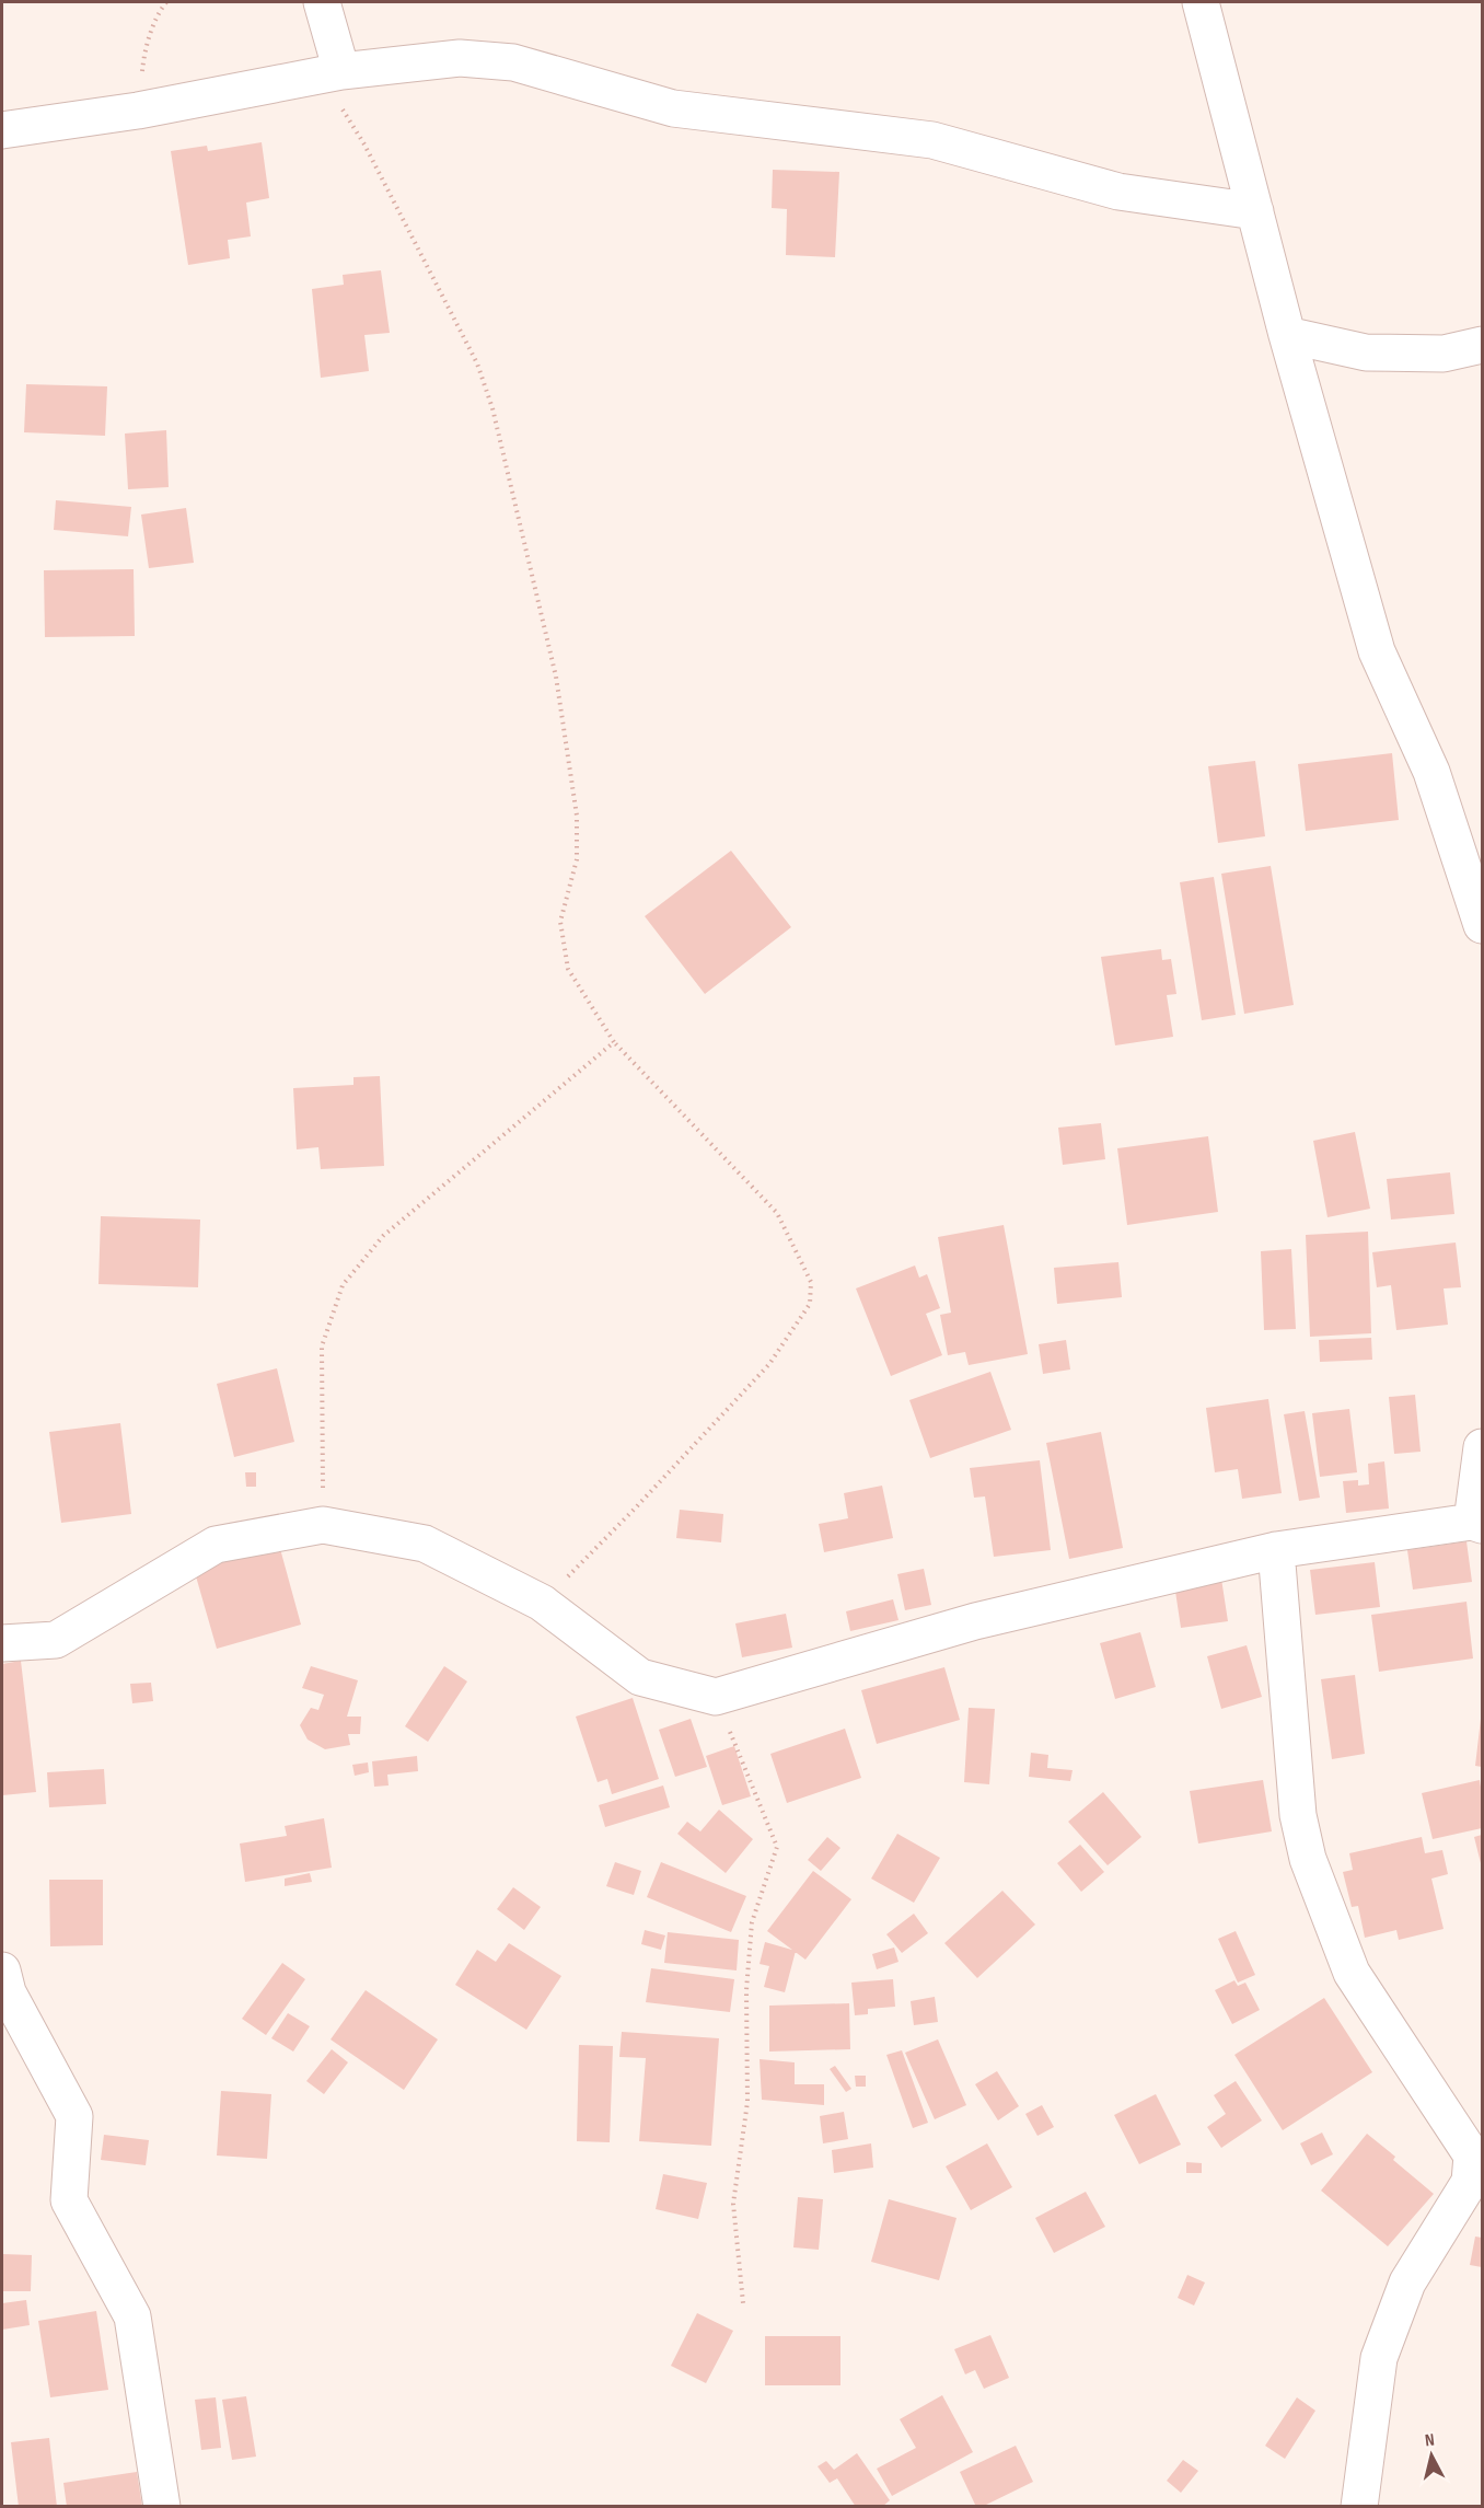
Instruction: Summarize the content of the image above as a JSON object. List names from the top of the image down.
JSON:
{
  "north": "top"
}
